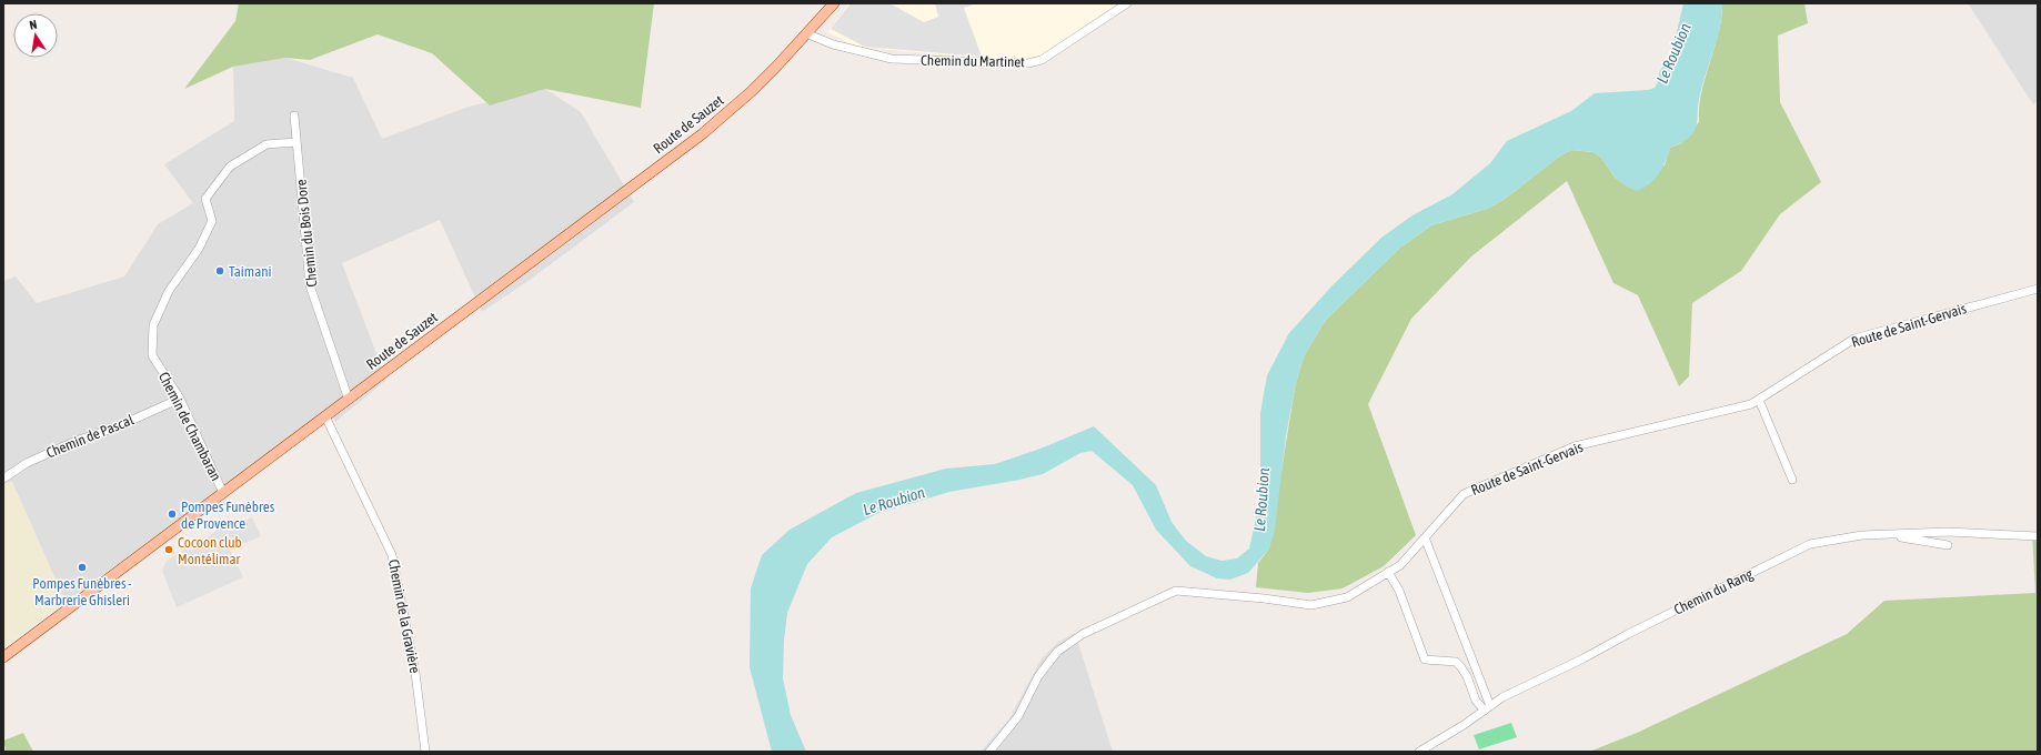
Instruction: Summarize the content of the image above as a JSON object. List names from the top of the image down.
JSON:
{
  "streets": {
    "main road": ["Route de Sauzet"],
    "street": [
      "Chemin du Martinet",
      "Chemin du Bois Dore",
      "Route de Saint-Gervais",
      "Chemin de Chambaran",
      "Chemin de Pascal",
      "Chemin du Rang",
      "Chemin de la Gravière"
    ]
  },
  "crossings": [
    ["Chemin du Martinet", "Route de Sauzet"],
    ["Route de Sauzet", "Chemin du Bois Dore"],
    ["Route de Sauzet", "Chemin de Chambaran"],
    ["Route de Sauzet", "Chemin de la Gravière"],
    ["Chemin du Bois Dore", "Chemin de Chambaran"],
    ["Chemin de Chambaran", "Chemin de Pascal"]
  ],
  "water": ["Le Roubion"],
  "places": [
    "Taimani",
    "Pompes Funèbres de Provence",
    "Cocoon club Montélimar",
    "Pompes Funèbres - Marbrerie Ghisleri"
  ],
  "north": "top"
}
